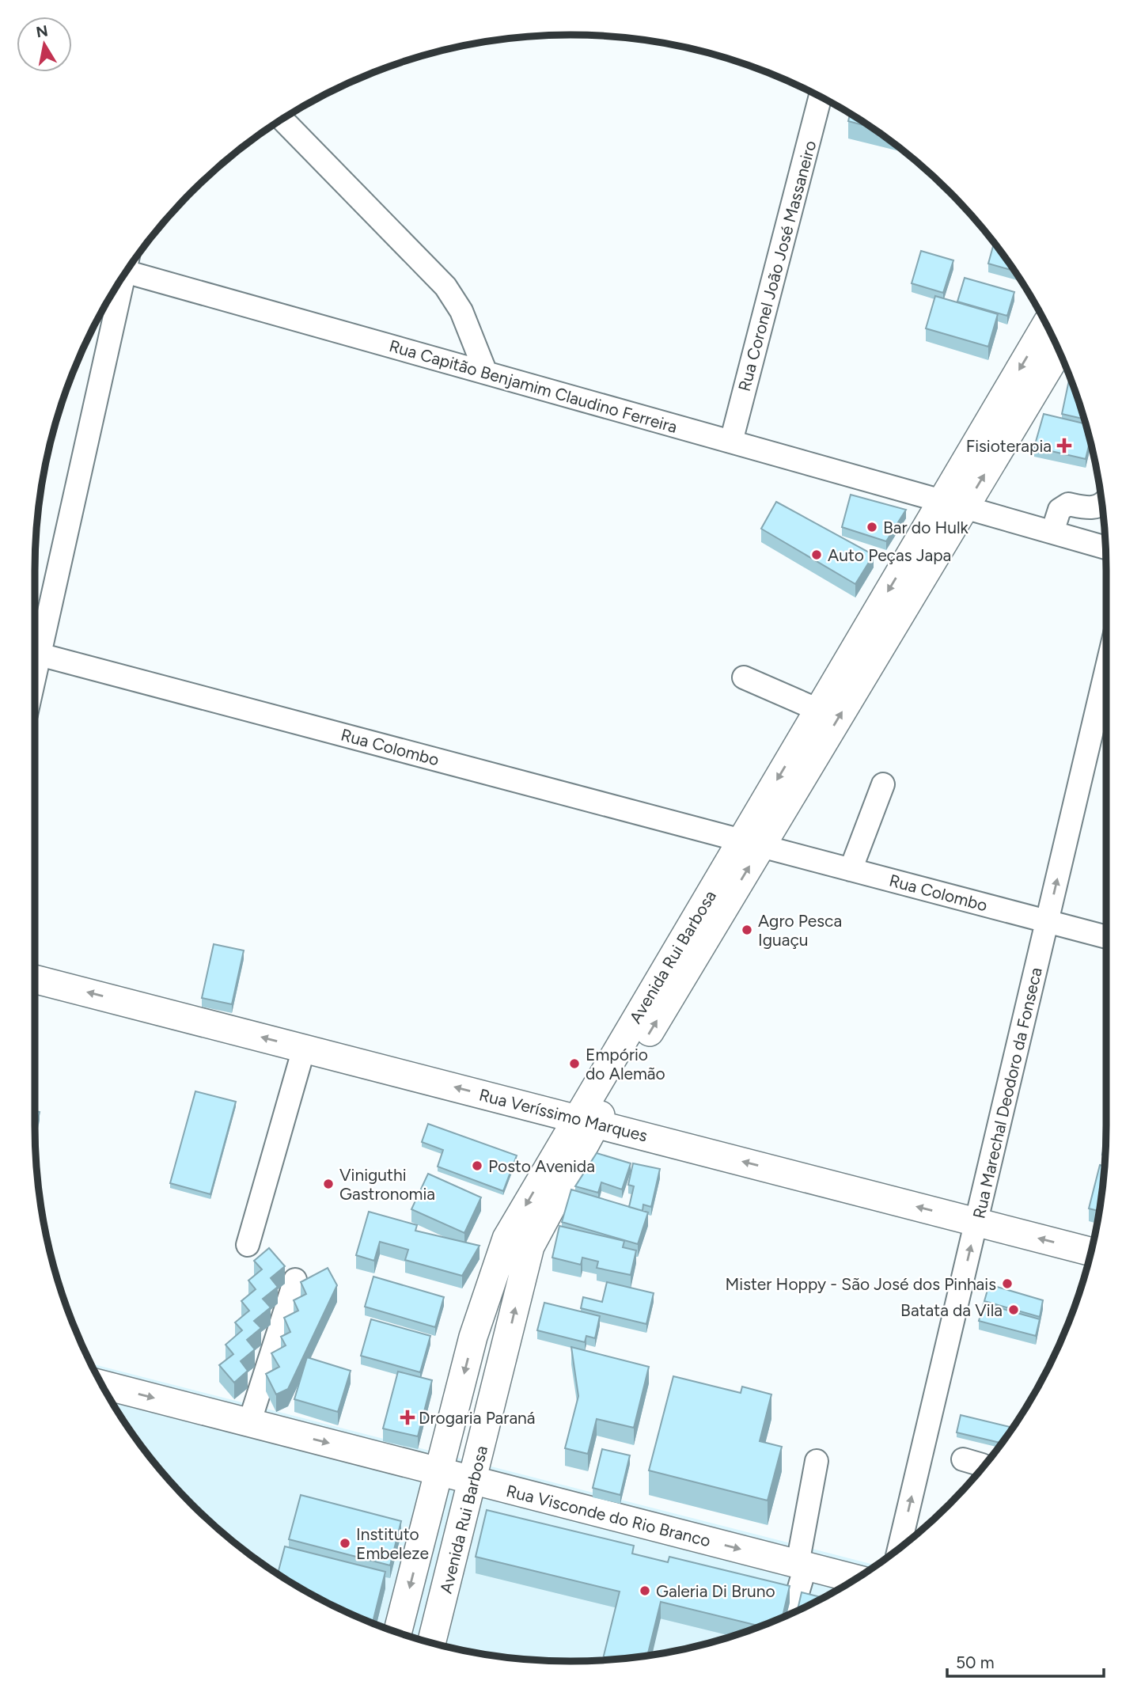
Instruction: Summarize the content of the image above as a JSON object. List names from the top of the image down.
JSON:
{
  "streets": {
    "main road": ["Avenida Rui Barbosa", "Rua Veríssimo Marques", "Rua Visconde do Rio Branco"],
    "street": [
      "Rua Coronel João José Massaneiro",
      "Rua Capitão Benjamim Claudino Ferreira",
      "Rua Colombo",
      "Rua Marechal Deodoro da Fonseca"
    ]
  },
  "crossings": [
    ["Rua Coronel João José Massaneiro", "Rua Capitão Benjamim Claudino Ferreira"],
    ["Rua Capitão Benjamim Claudino Ferreira", "Avenida Rui Barbosa"],
    ["Rua Colombo", "Avenida Rui Barbosa"],
    ["Rua Colombo", "Rua Marechal Deodoro da Fonseca"],
    ["Avenida Rui Barbosa", "Rua Veríssimo Marques"],
    ["Avenida Rui Barbosa", "Rua Visconde do Rio Branco"],
    ["Rua Marechal Deodoro da Fonseca", "Rua Veríssimo Marques"]
  ],
  "one_way": ["Rua Marechal Deodoro da Fonseca", "Rua Veríssimo Marques", "Rua Visconde do Rio Branco"],
  "places": {
    "health": ["Fisioterapia", "Drogaria Paraná"],
    "other": [
      "Bar do Hulk",
      "Auto Peças Japa",
      "Agro Pesca Iguaçu",
      "Empório do Alemão",
      "Posto Avenida",
      "Viniguthi Gastronomia",
      "Mister Hoppy - São José dos Pinhais",
      "Batata da Vila",
      "Instituto Embeleze",
      "Galeria Di Bruno"
    ]
  },
  "scale_bar": "50 m",
  "north": "top"
}
